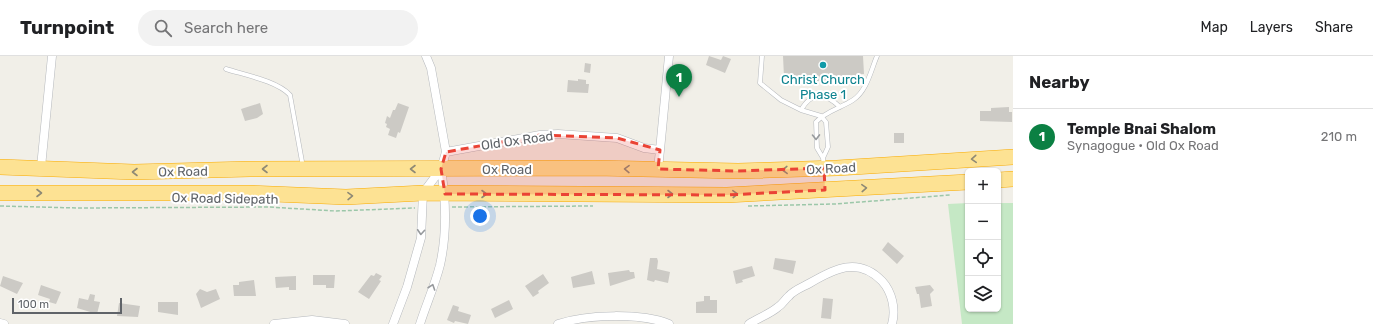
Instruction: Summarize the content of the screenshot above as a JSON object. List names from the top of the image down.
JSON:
{
  "streets": {
    "highway": ["Ox Road"],
    "street": ["Old Ox Road"],
    "path": ["Ox Road Sidepath"]
  },
  "crossings": [
    ["Ox Road", "Ox Road Sidepath"]
  ],
  "places": ["Christ Church Phase 1"],
  "scale_bar": "100 m",
  "page": {
    "header": "Turnpoint",
    "search": "Search here",
    "nav": ["Map", "Layers", "Share"],
    "heading": "Nearby",
    "pins": "1",
    "list": [
      {
        "mark": "1",
        "name": "Temple Bnai Shalom",
        "note": "Synagogue · Old Ox Road",
        "value": "210 m"
      }
    ],
    "map_buttons": ["+", "−"],
    "scale": "100 m"
  }
}
